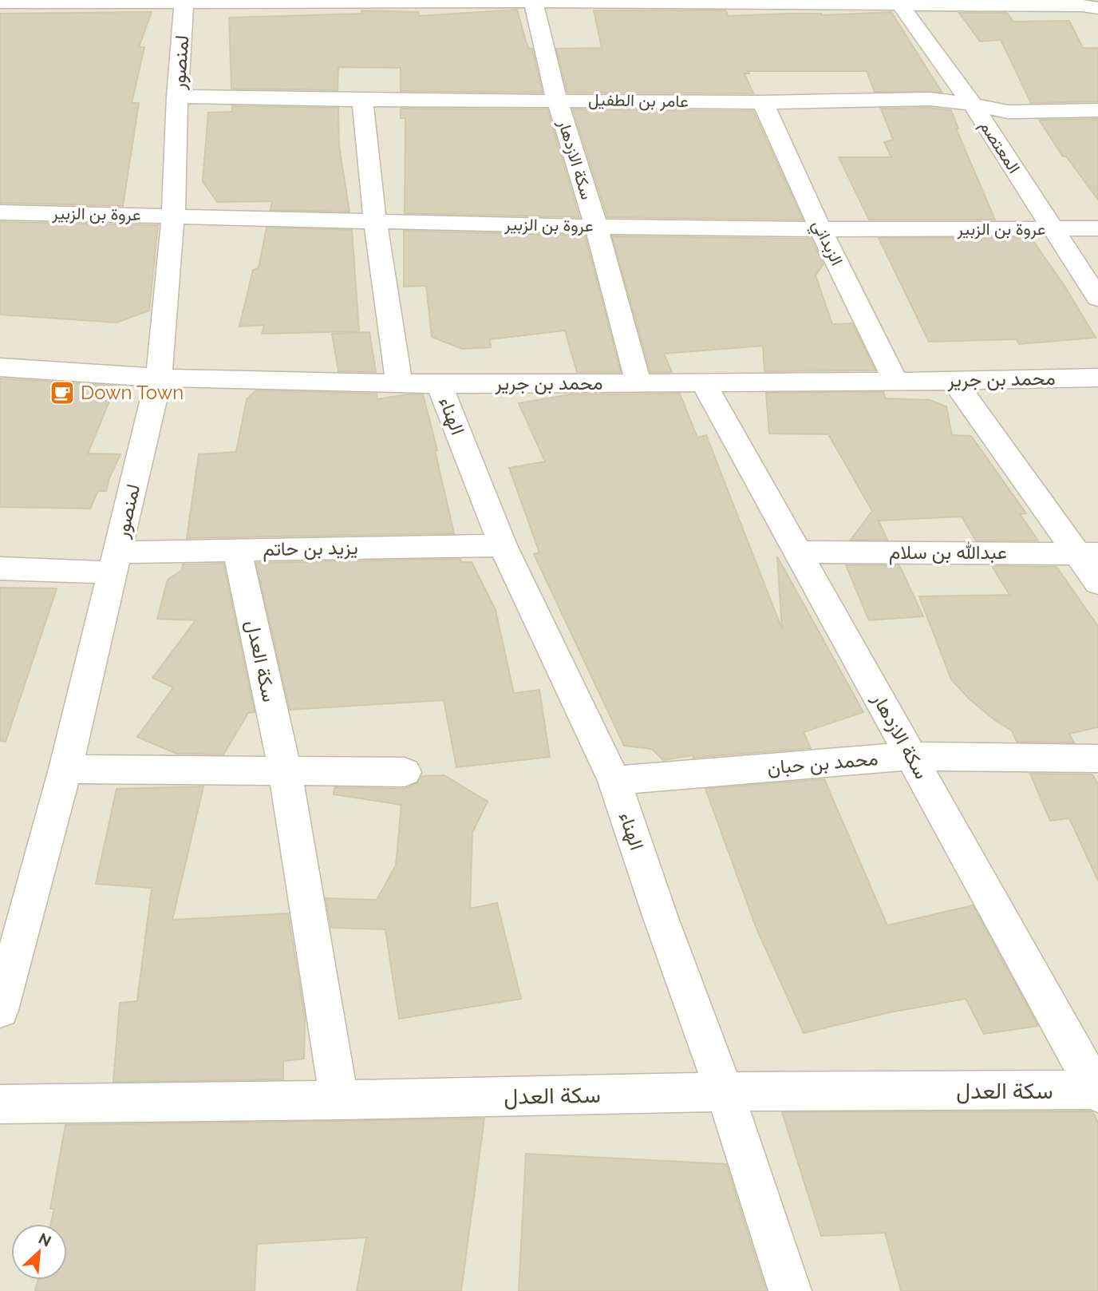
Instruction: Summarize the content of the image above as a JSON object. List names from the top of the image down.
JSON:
{
  "streets": {
    "street": [
      "لمنصور",
      "عامر بن الطفيل",
      "المعتصم",
      "سكة الازدهار",
      "عروة بن الزبير",
      "الزبداني",
      "محمد بن جرير",
      "الهناء",
      "يزيد بن حاتم",
      "عبدالله بن سلام",
      "سكة العدل",
      "محمد بن حبان"
    ]
  },
  "crossings": [
    ["لمنصور", "عامر بن الطفيل"],
    ["لمنصور", "عروة بن الزبير"],
    ["لمنصور", "محمد بن جرير"],
    ["لمنصور", "يزيد بن حاتم"],
    ["عامر بن الطفيل", "المعتصم"],
    ["عامر بن الطفيل", "سكة الازدهار"],
    ["عامر بن الطفيل", "الزبداني"],
    ["المعتصم", "عروة بن الزبير"],
    ["سكة الازدهار", "عروة بن الزبير"],
    ["سكة الازدهار", "محمد بن جرير"],
    ["سكة الازدهار", "عبدالله بن سلام"],
    ["سكة الازدهار", "سكة العدل"],
    ["سكة الازدهار", "محمد بن حبان"],
    ["عروة بن الزبير", "الزبداني"],
    ["الزبداني", "محمد بن جرير"],
    ["محمد بن جرير", "الهناء"],
    ["الهناء", "يزيد بن حاتم"],
    ["الهناء", "سكة العدل"],
    ["الهناء", "محمد بن حبان"],
    ["يزيد بن حاتم", "سكة العدل"]
  ],
  "places": {
    "cafe": ["Down Town"]
  },
  "north": "top right"
}
